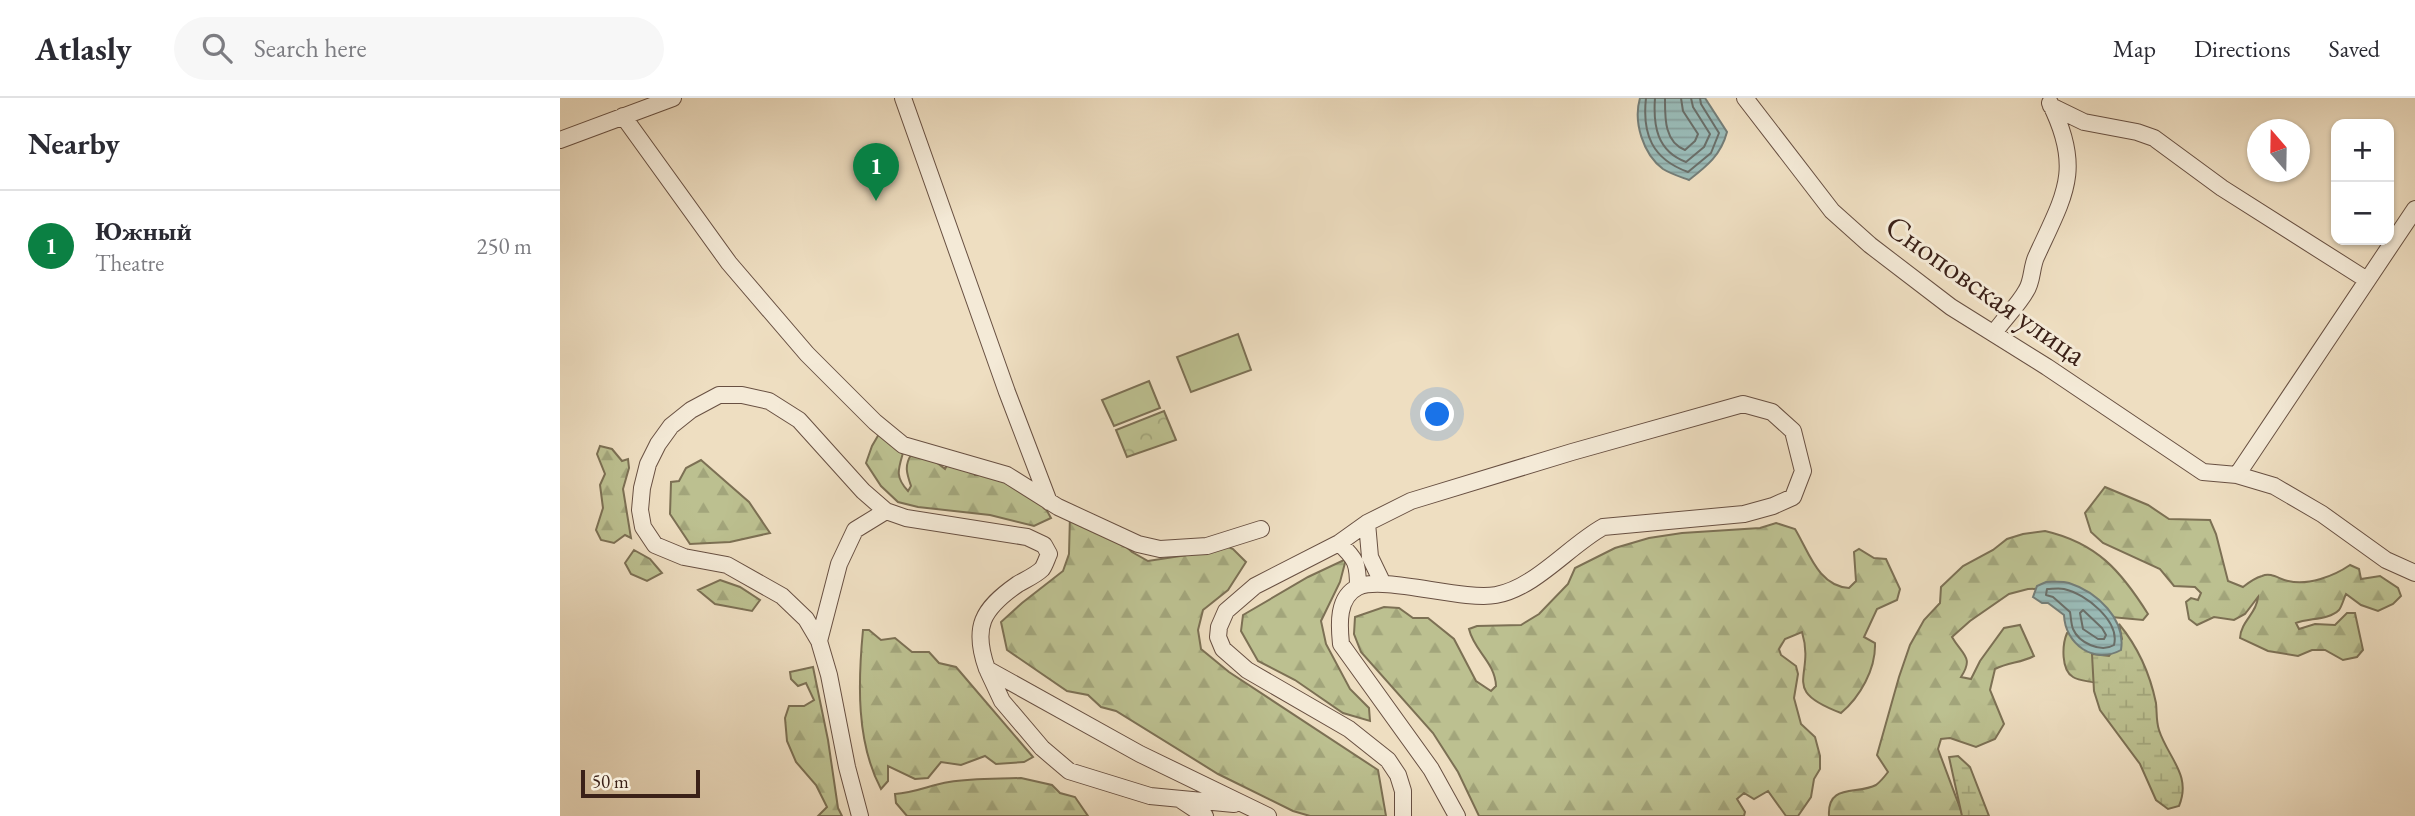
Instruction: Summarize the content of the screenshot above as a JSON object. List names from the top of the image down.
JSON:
{
  "streets": {
    "street": ["Сноповская улица"]
  },
  "scale_bar": "50 m",
  "north": "top",
  "page": {
    "header": "Atlasly",
    "search": "Search here",
    "nav": ["Map", "Directions", "Saved"],
    "heading": "Nearby",
    "map_buttons": ["+", "−"],
    "pins": "1",
    "list": [
      {
        "mark": "1",
        "name": "Южный",
        "note": "Theatre",
        "value": "250 m"
      }
    ],
    "scale": "50 m"
  }
}
